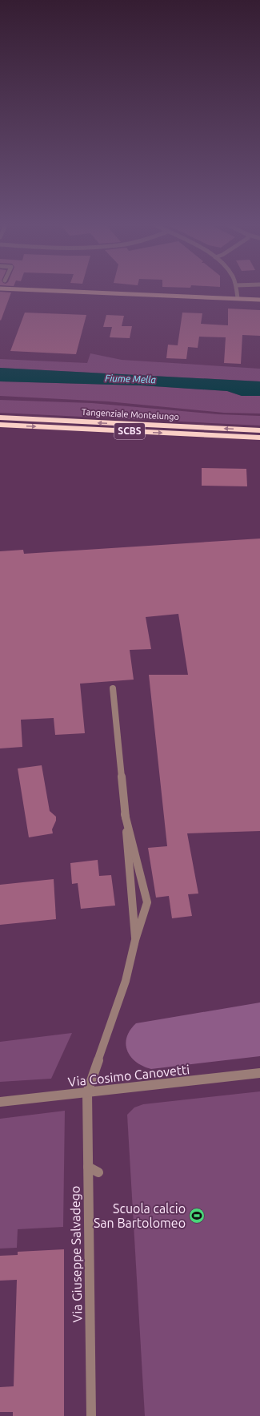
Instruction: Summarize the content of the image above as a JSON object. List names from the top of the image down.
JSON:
{
  "streets": {
    "highway": ["Tangenziale Montelungo", "SCBS"],
    "street": ["Via Cosimo Canovetti", "Via Giuseppe Salvadego"]
  },
  "crossings": [
    ["Via Cosimo Canovetti", "Via Giuseppe Salvadego"]
  ],
  "water": ["Fiume Mella"],
  "places": {
    "sports": ["Scuola calcio San Bartolomeo"]
  }
}
